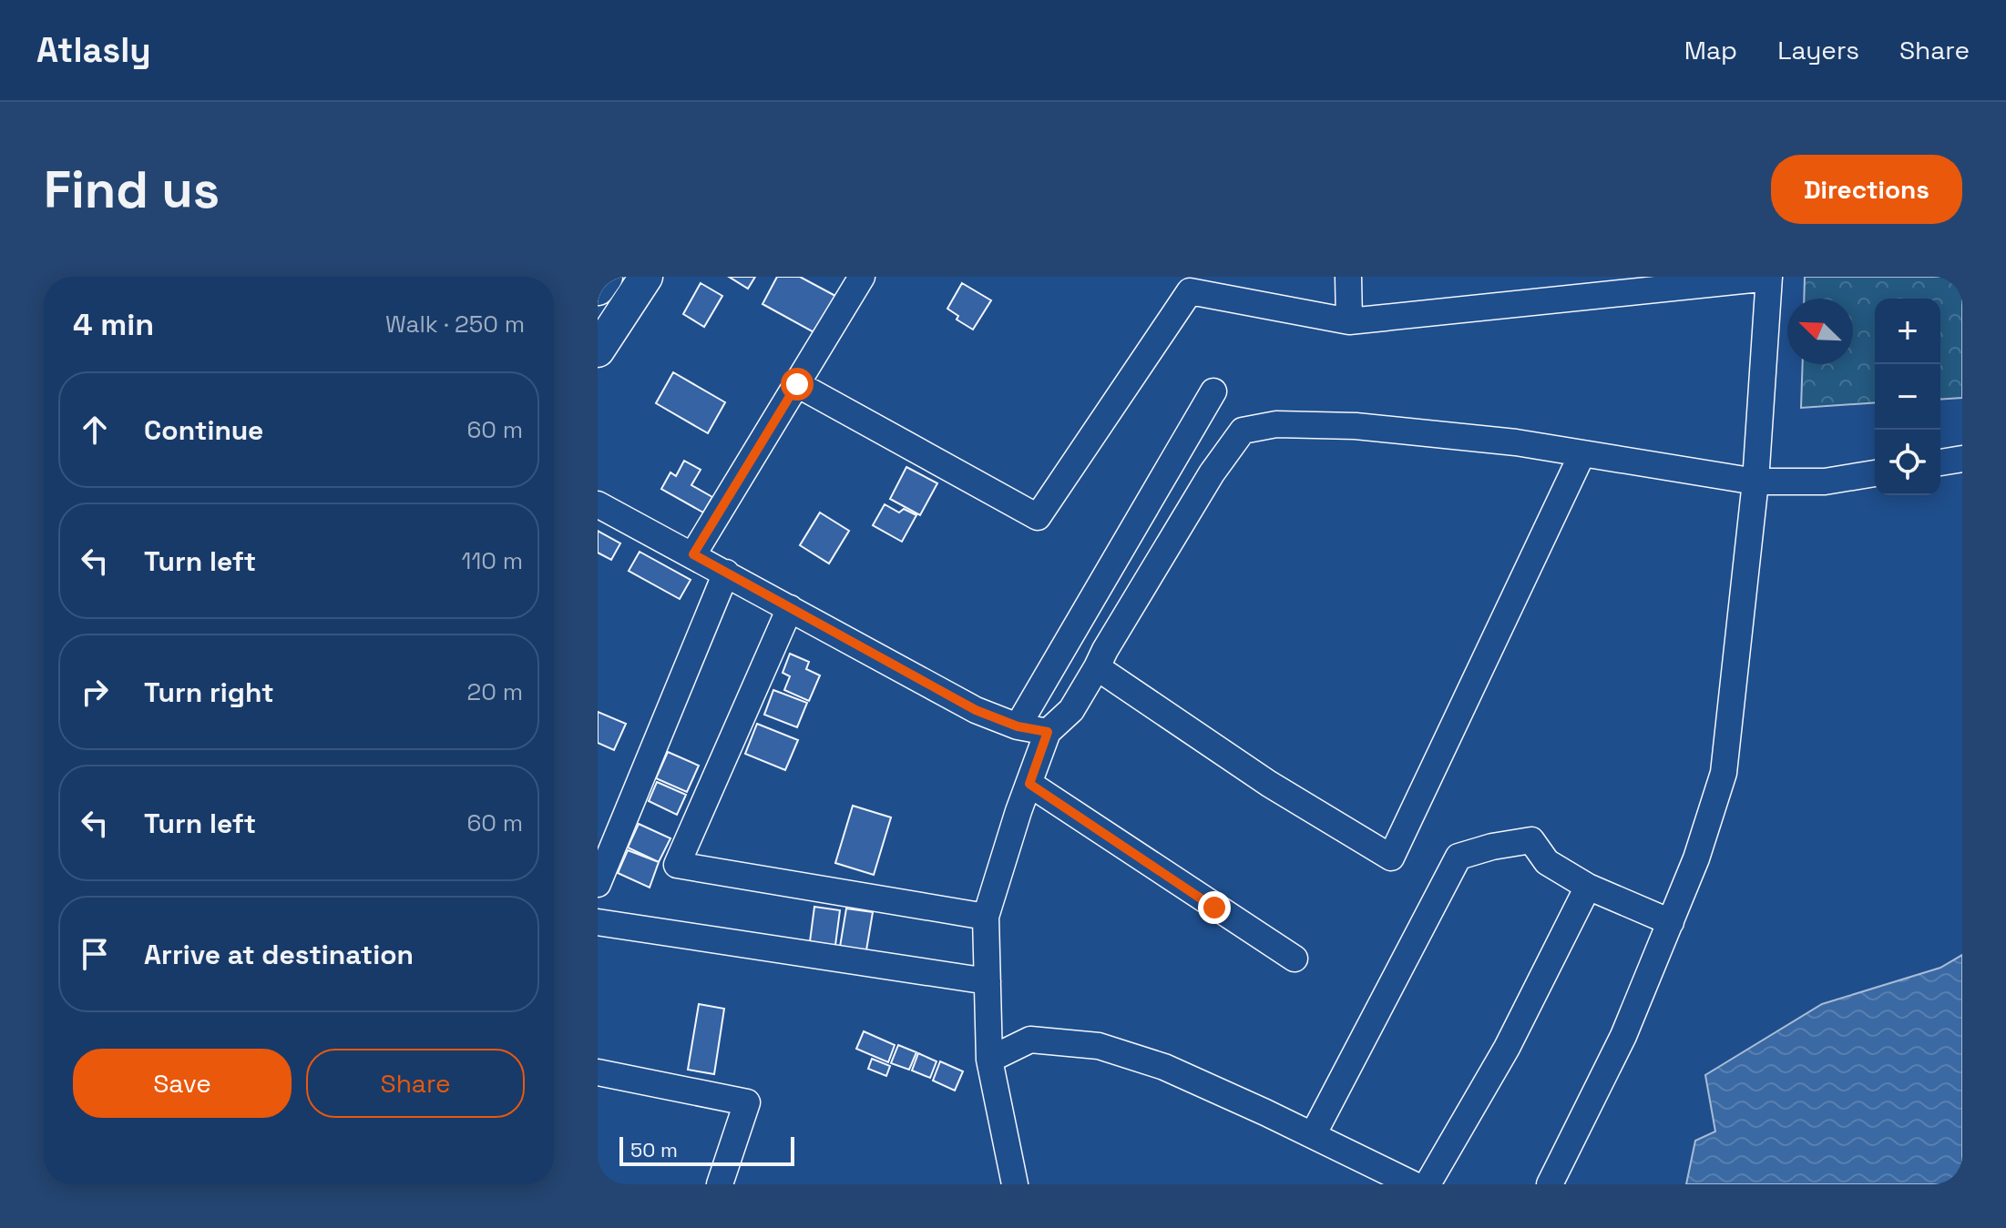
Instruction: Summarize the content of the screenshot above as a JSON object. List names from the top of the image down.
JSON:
{
  "scale_bar": "50 m",
  "north": "top left",
  "page": {
    "header": "Atlasly",
    "nav": ["Map", "Layers", "Share"],
    "buttons": [
      "Directions",
      ["Save", "Share"]
    ],
    "title": "Find us",
    "heading": ["4 min", "Walk · 250 m"],
    "map_buttons": ["+", "−"],
    "list": [
      ["Continue", "60 m"],
      ["Turn left", "110 m"],
      ["Turn right", "20 m"],
      ["Turn left", "60 m"],
      "Arrive at destination"
    ],
    "scale": "50 m"
  }
}
